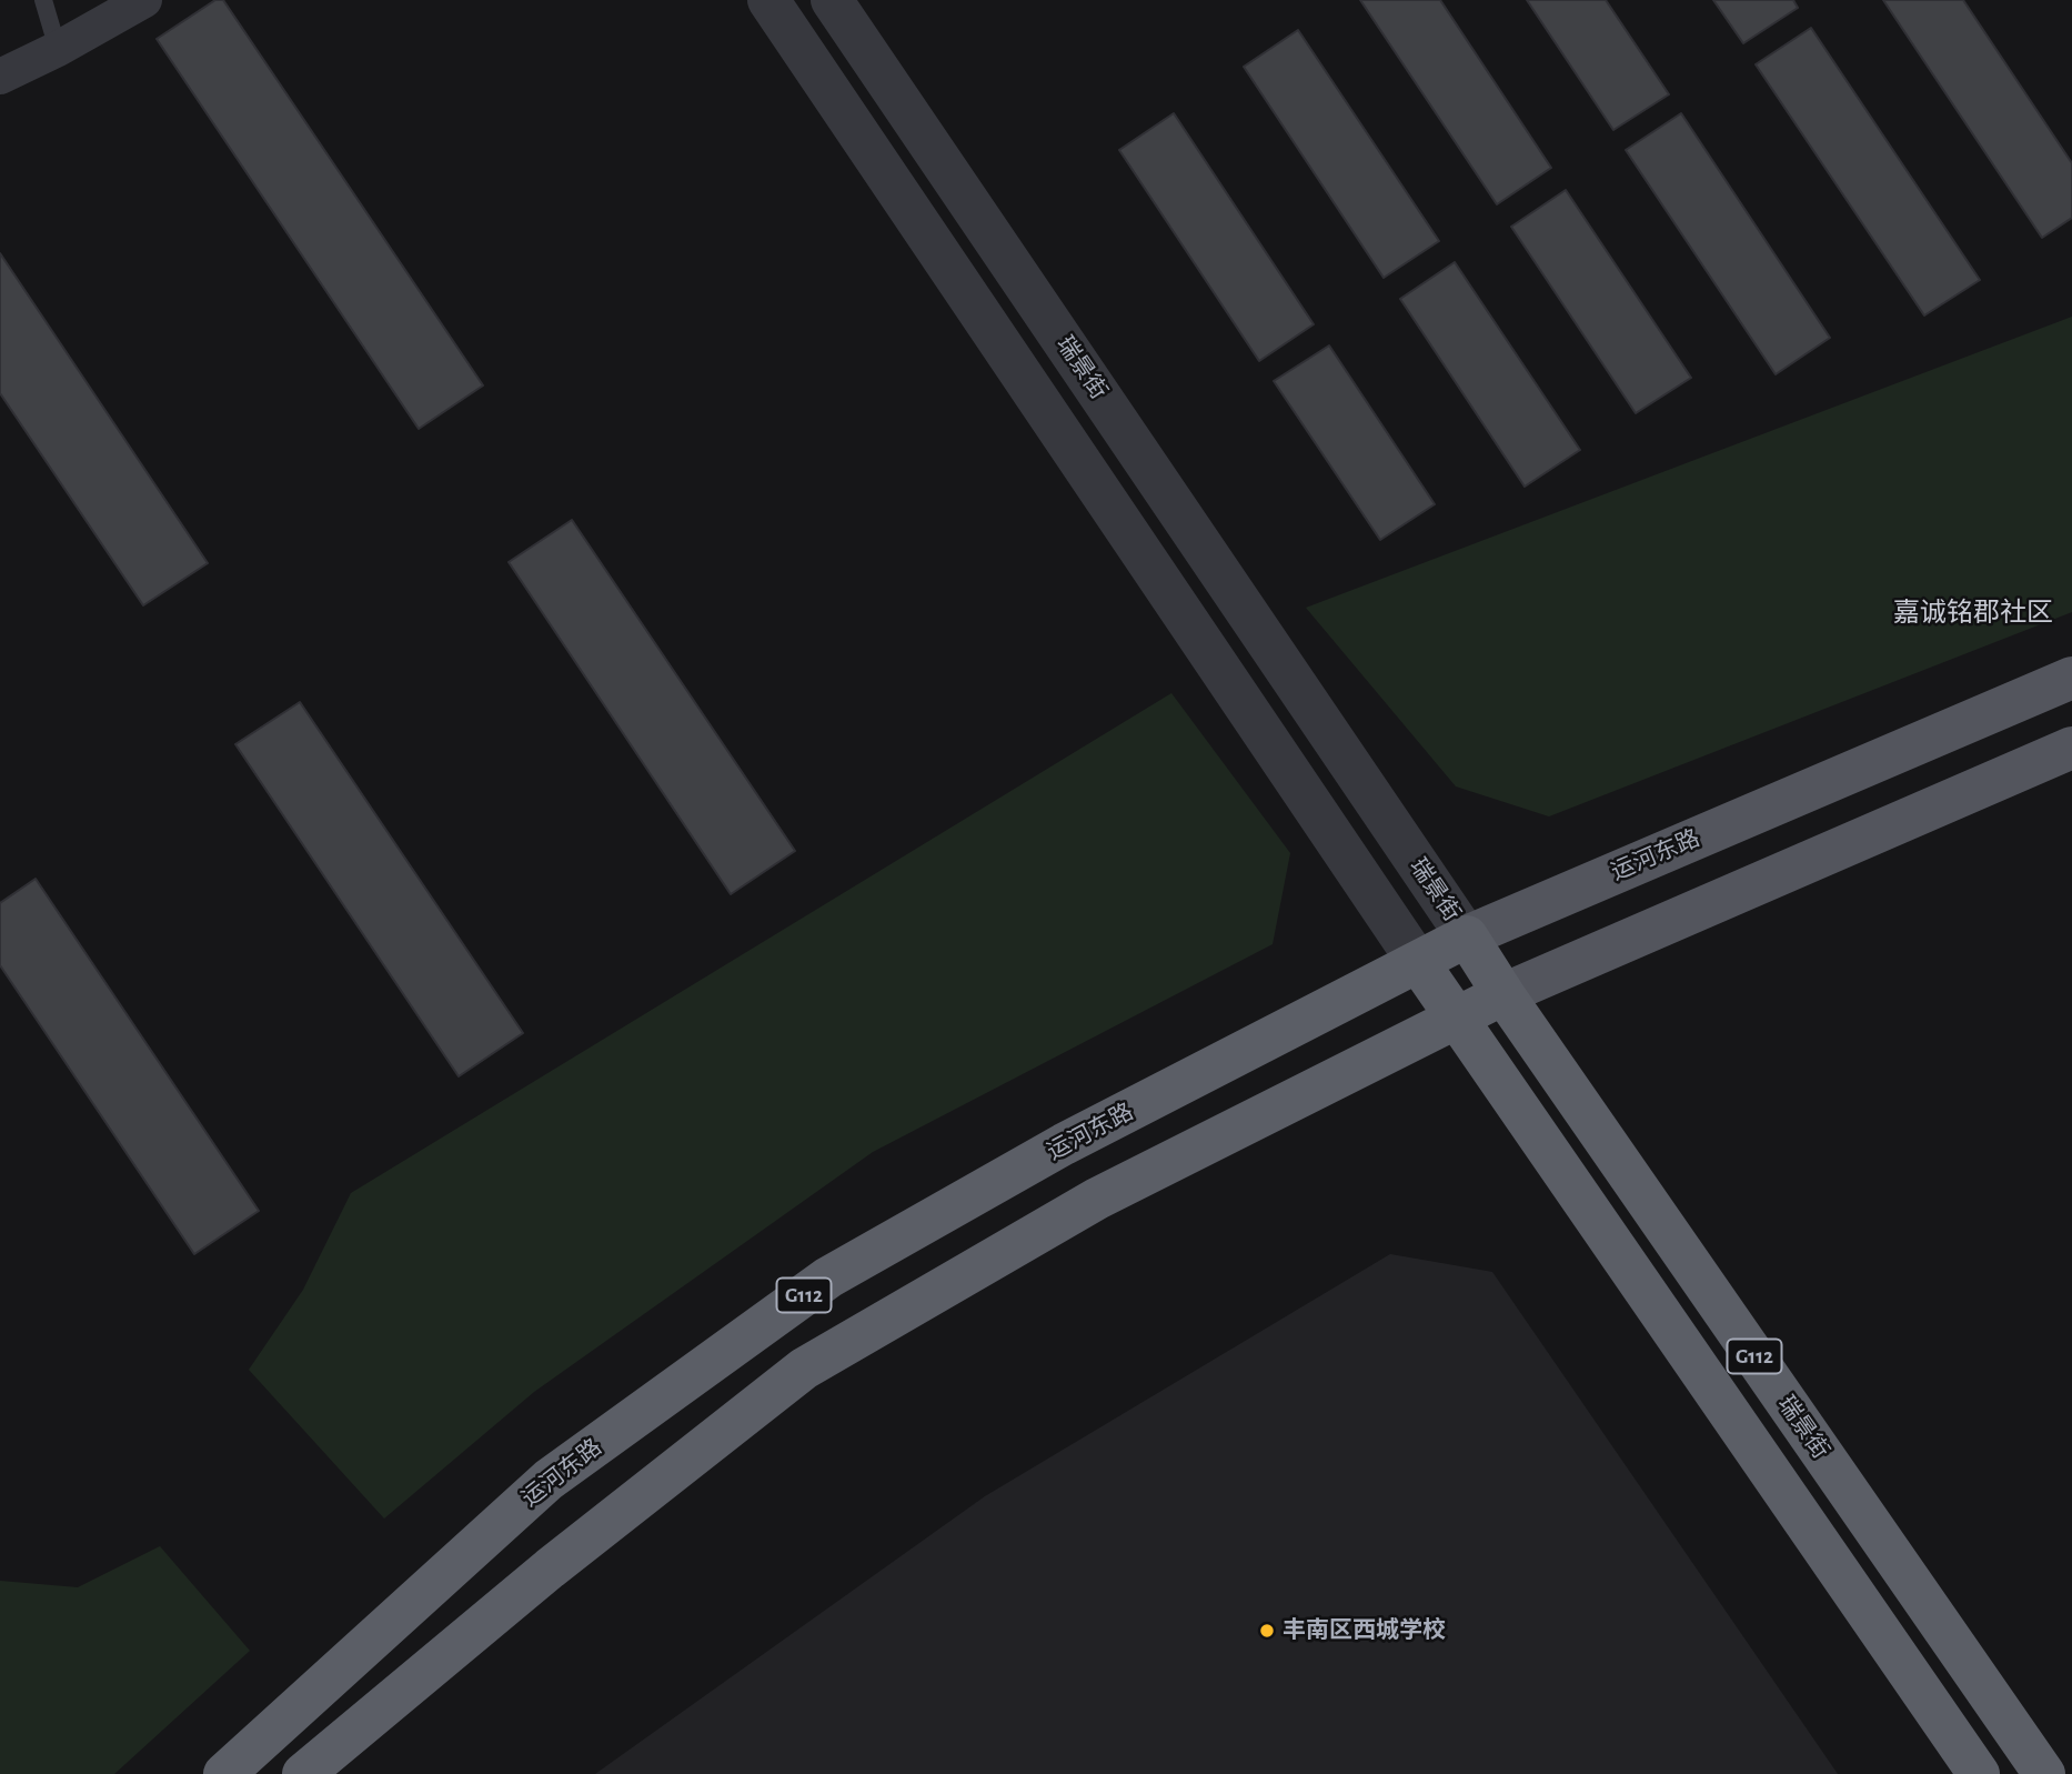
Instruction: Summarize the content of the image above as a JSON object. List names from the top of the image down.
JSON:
{
  "streets": {
    "highway": ["瑞景街", "运河东路", "G112"]
  },
  "crossings": [
    ["瑞景街", "运河东路"]
  ],
  "districts": ["嘉诚铭郡社区"],
  "places": ["丰南区西城学校"]
}
